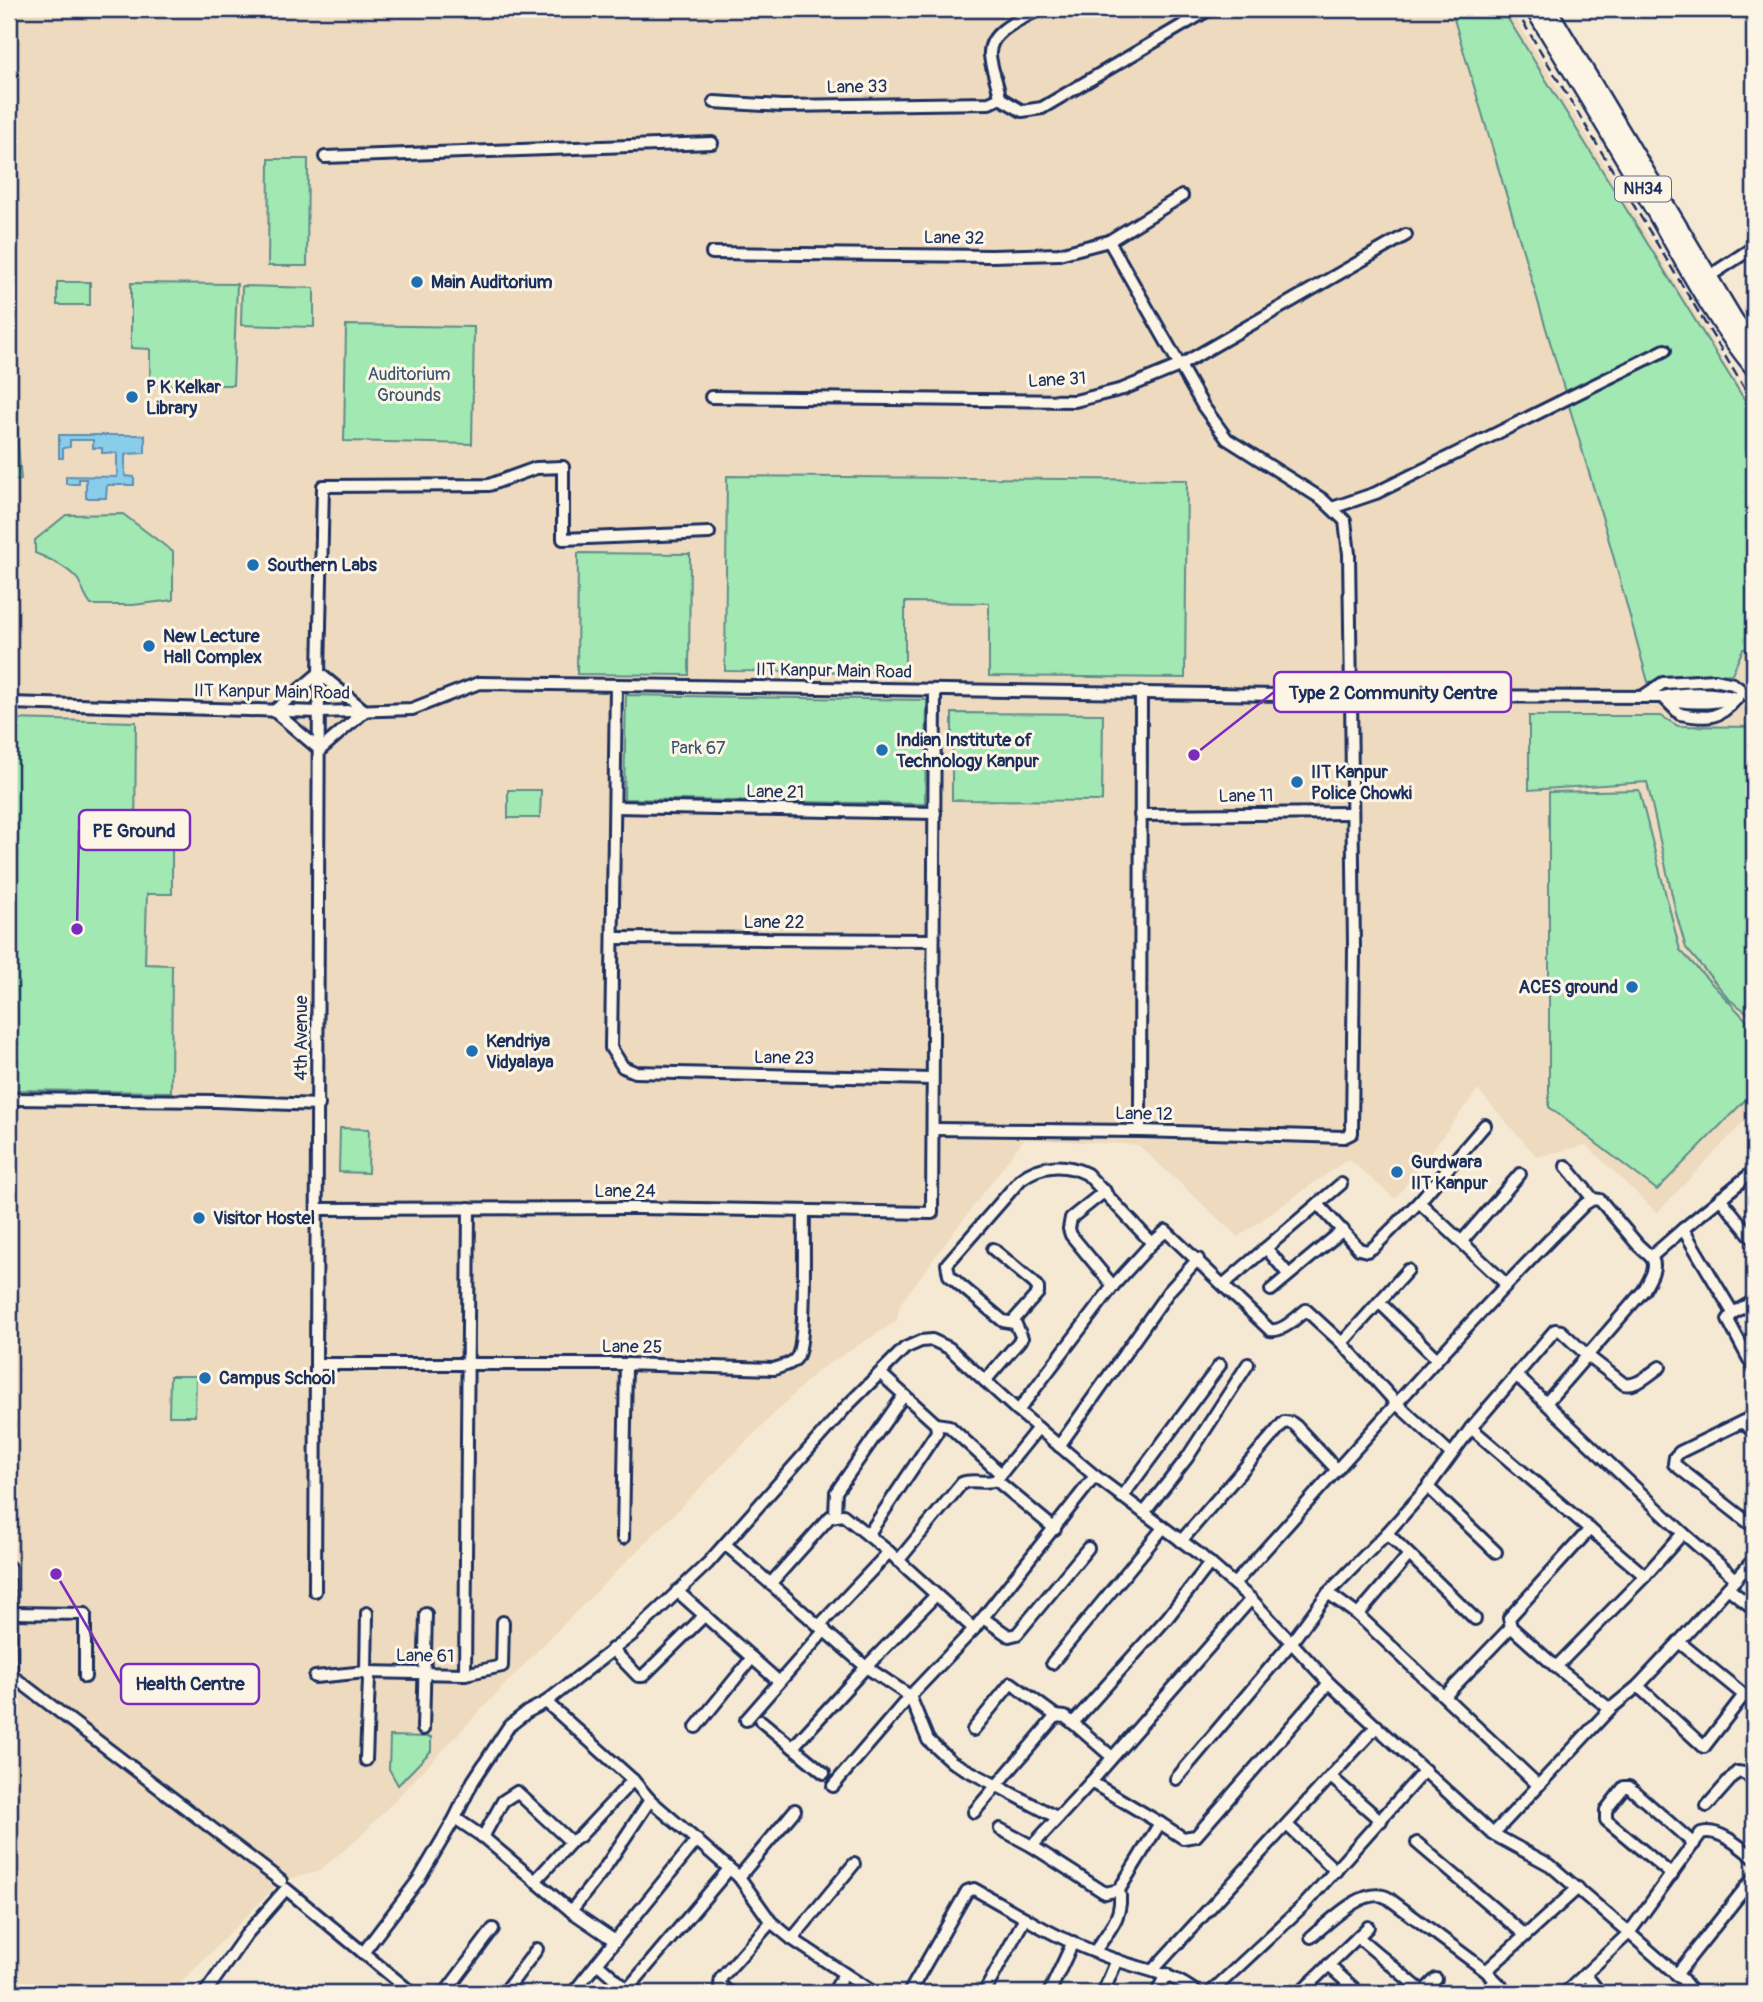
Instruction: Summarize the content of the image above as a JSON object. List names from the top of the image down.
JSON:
{
  "streets": {
    "highway": ["NH34"],
    "street": [
      "Lane 33",
      "Lane 32",
      "Lane 31",
      "IIT Kanpur Main Road",
      "Lane 21",
      "Lane 11",
      "Lane 22",
      "4th Avenue",
      "Lane 23",
      "Lane 12",
      "Lane 24",
      "Lane 25",
      "Lane 61"
    ]
  },
  "crossings": [
    ["IIT Kanpur Main Road", "4th Avenue"],
    ["Lane 11", "Lane 12"],
    ["Lane 22", "Lane 23"],
    ["4th Avenue", "Lane 24"],
    ["4th Avenue", "Lane 25"],
    ["Lane 12", "Lane 24"],
    ["Lane 24", "Lane 25"],
    ["Lane 24", "Lane 61"],
    ["Lane 25", "Lane 61"]
  ],
  "parks": ["Auditorium Grounds", "Park 67"],
  "places": [
    "Main Auditorium",
    "P K Kelkar Library",
    "Southern Labs",
    "New Lecture Hall Complex",
    "Indian Institute of Technology Kanpur",
    "Type 2 Community Centre",
    "IIT Kanpur Police Chowki",
    "PE Ground",
    "ACES ground",
    "Kendriya Vidyalaya",
    "Gurdwara IIT Kanpur",
    "Visitor Hostel",
    "Campus School",
    "Health Centre"
  ]
}
